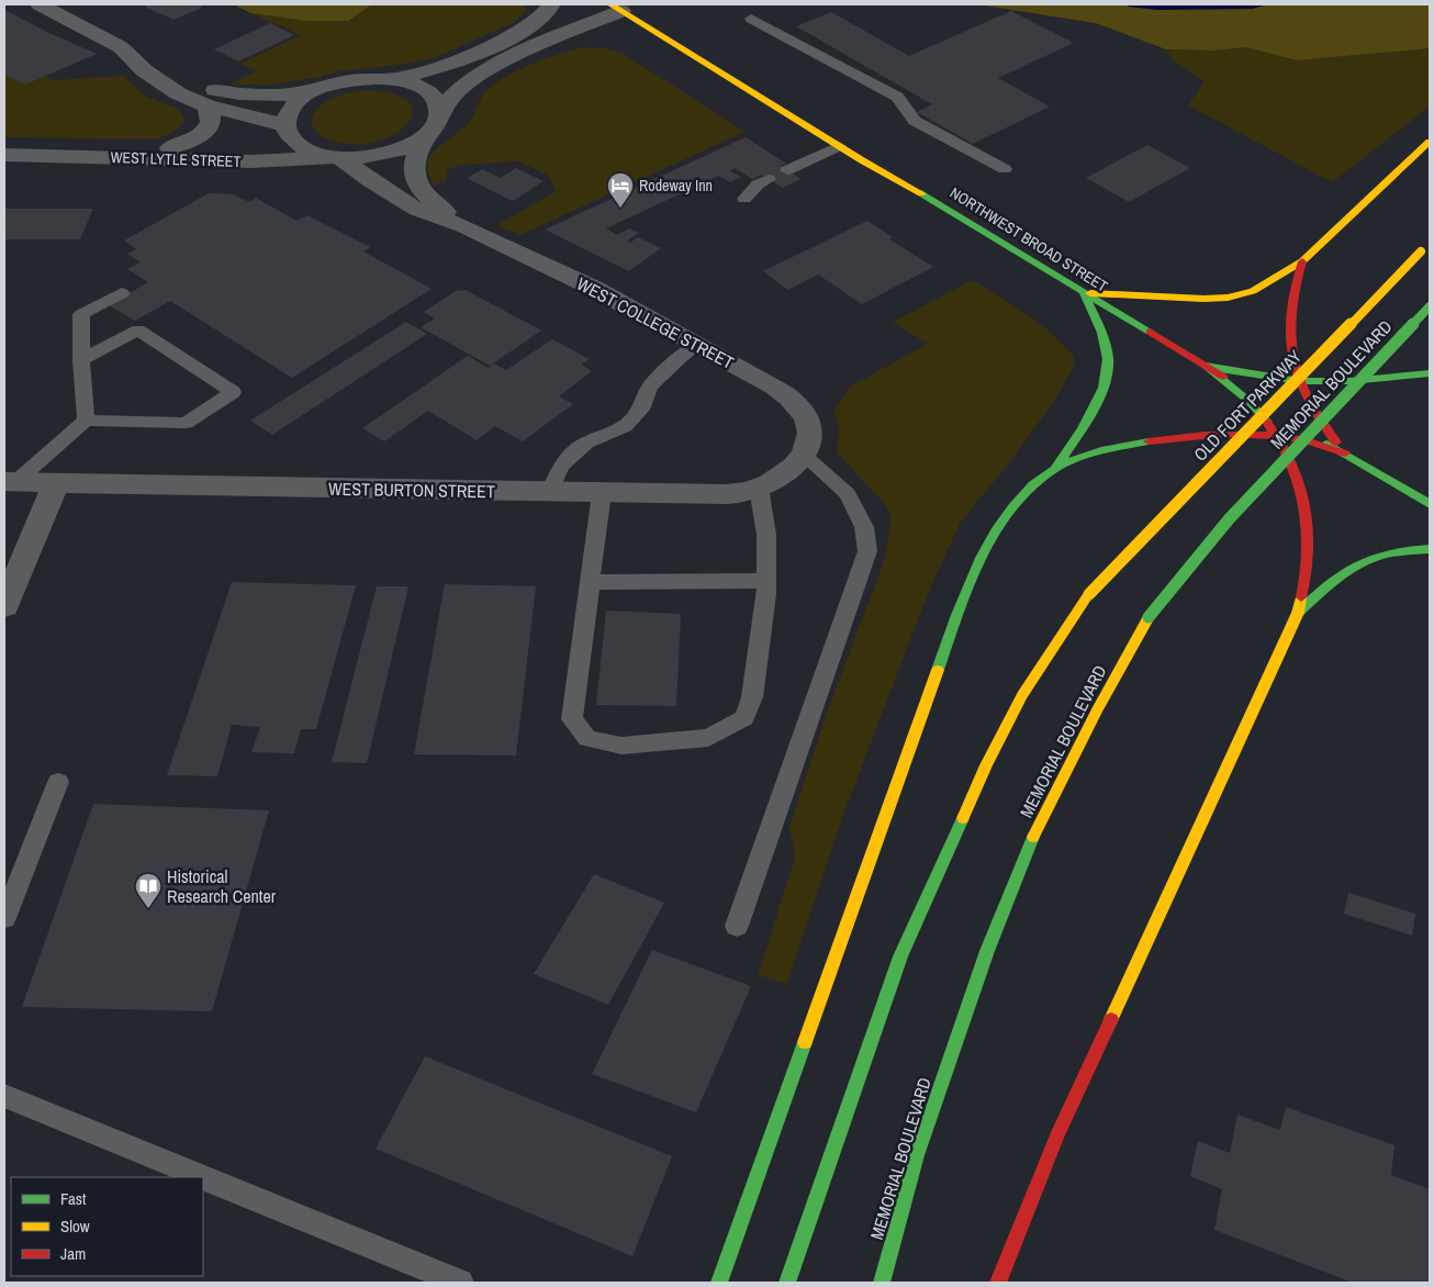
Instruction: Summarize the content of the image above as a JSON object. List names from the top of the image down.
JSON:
{
  "streets": {
    "main road": ["NORTHWEST BROAD STREET", "MEMORIAL BOULEVARD", "OLD FORT PARKWAY"],
    "street": ["WEST LYTLE STREET", "WEST COLLEGE STREET", "WEST BURTON STREET"]
  },
  "crossings": [
    ["WEST LYTLE STREET", "NORTHWEST BROAD STREET"],
    ["WEST LYTLE STREET", "WEST COLLEGE STREET"],
    ["WEST COLLEGE STREET", "WEST BURTON STREET"]
  ],
  "places": {
    "hotel": ["Rodeway Inn"],
    "library": ["Historical Research Center"]
  },
  "legend": ["Fast", "Slow", "Jam"]
}
